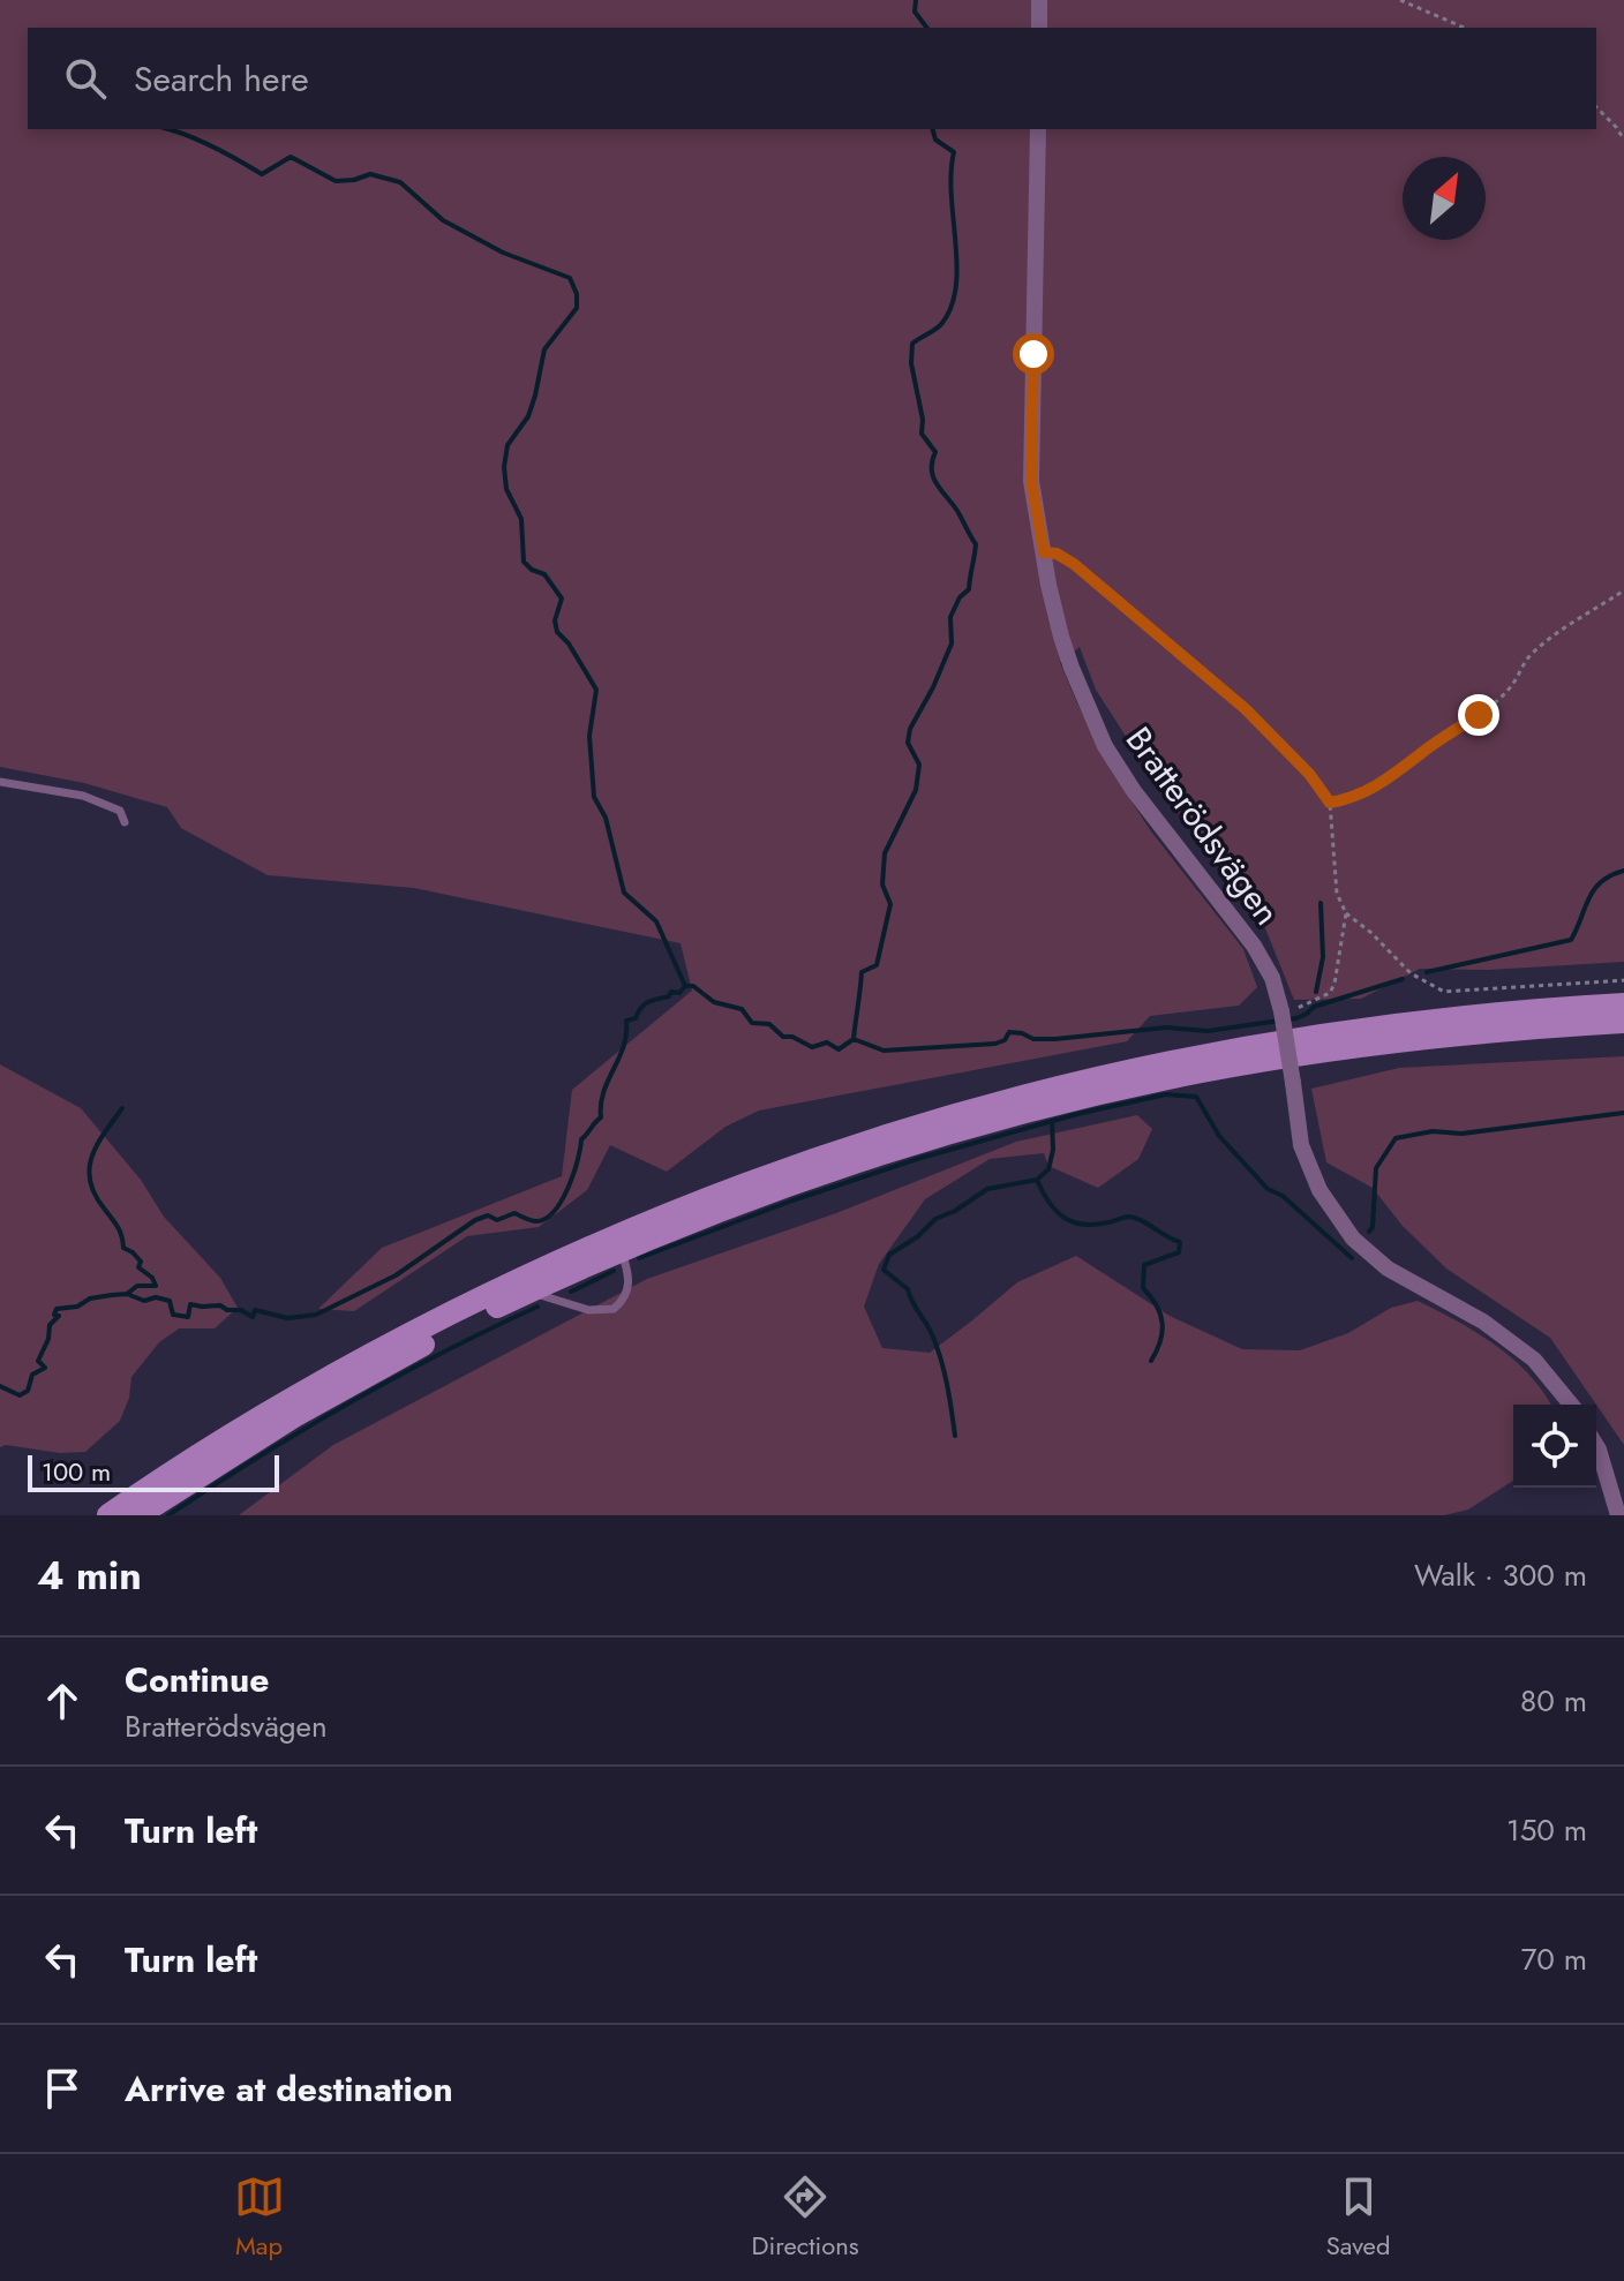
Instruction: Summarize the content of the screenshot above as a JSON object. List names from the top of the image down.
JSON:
{
  "streets": {
    "street": ["Bratterödsvägen"]
  },
  "scale_bar": "100 m",
  "north": "top right",
  "page": {
    "search": "Search here",
    "scale": "100 m",
    "heading": ["4 min", "Walk · 300 m"],
    "list": [
      ["Continue", "Bratterödsvägen", "80 m"],
      ["Turn left", "150 m"],
      ["Turn left", "70 m"],
      "Arrive at destination"
    ],
    "nav": ["Map", "Directions", "Saved"]
  }
}
